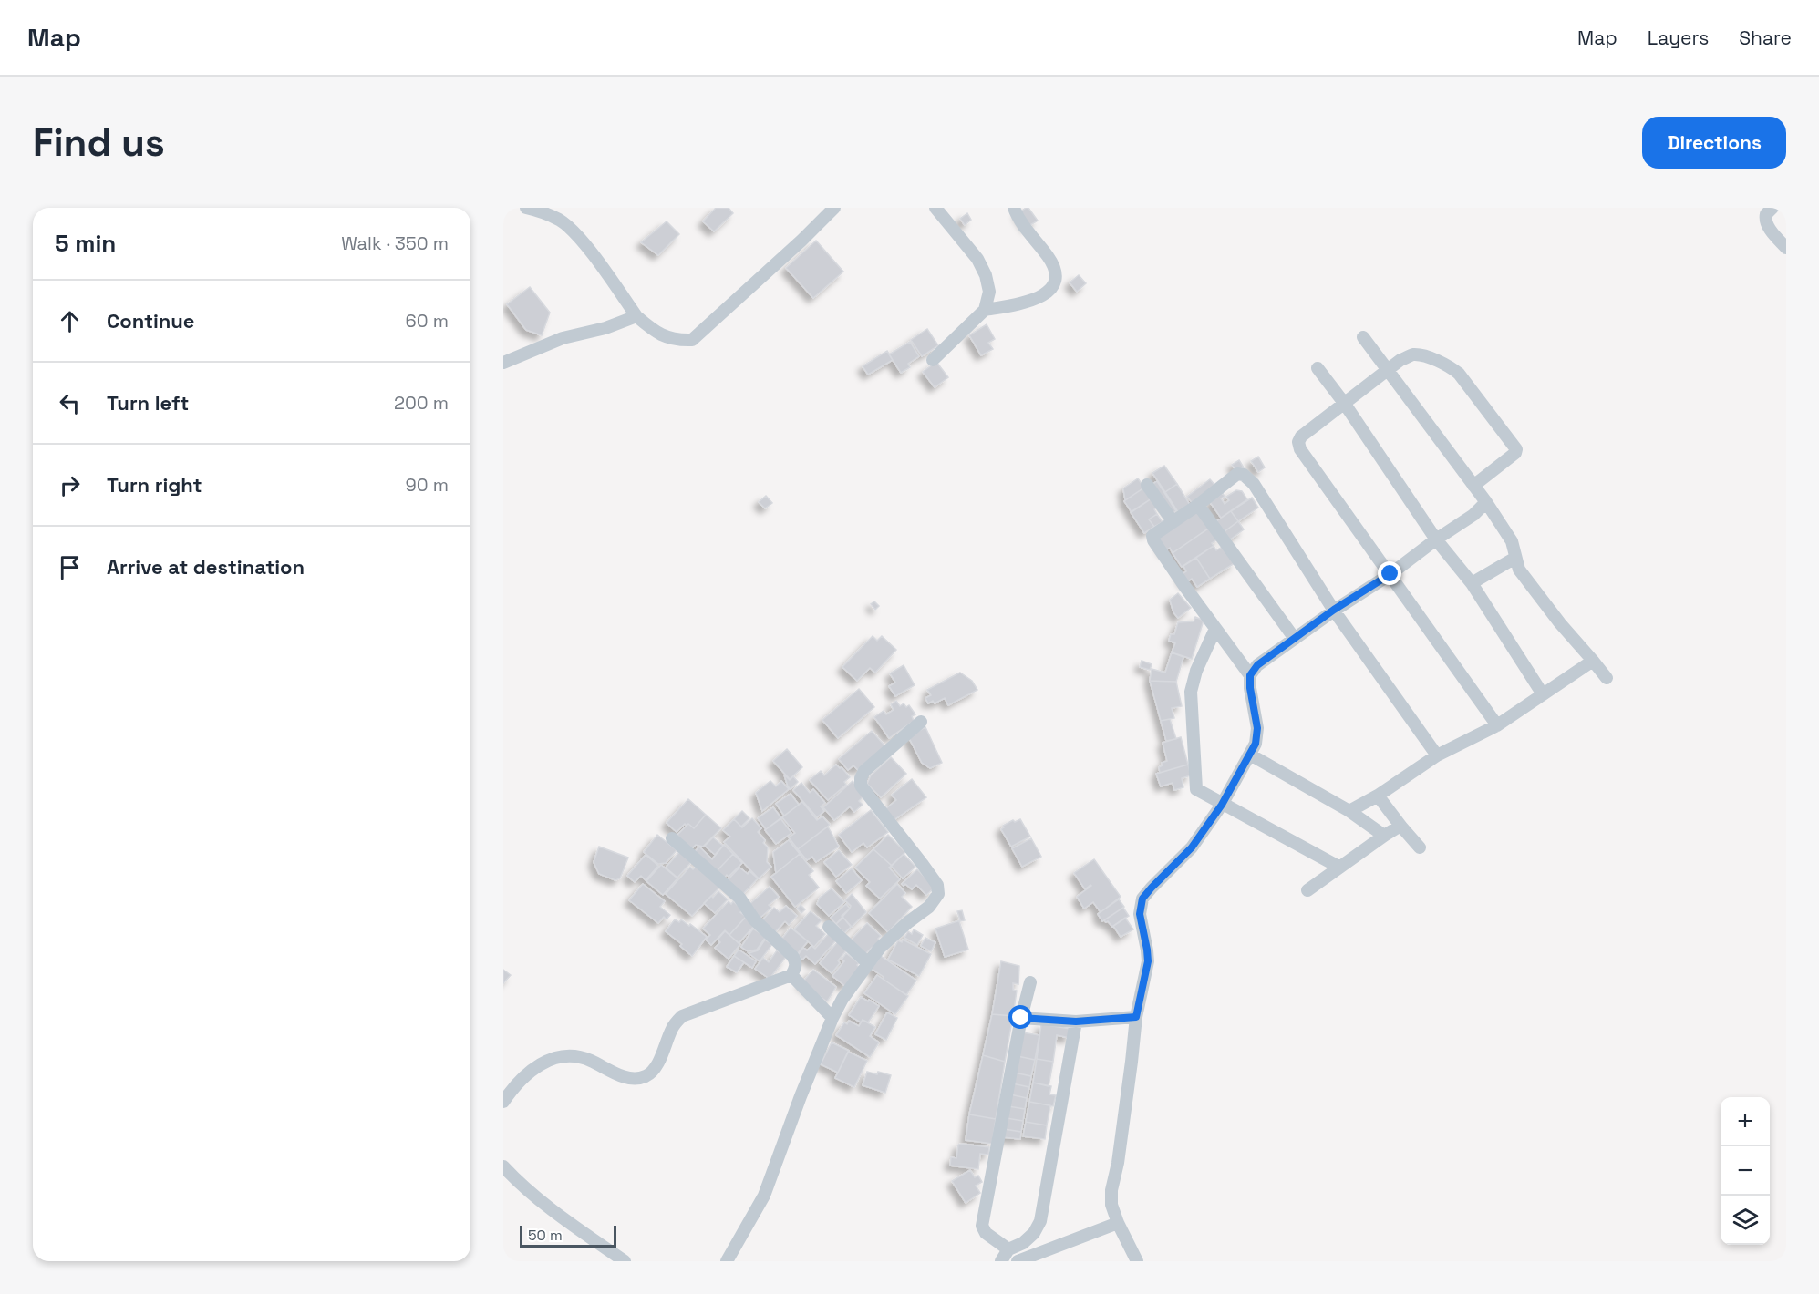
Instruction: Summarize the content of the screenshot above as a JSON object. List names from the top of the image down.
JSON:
{
  "scale_bar": "50 m",
  "page": {
    "header": "Map",
    "nav": ["Map", "Layers", "Share"],
    "buttons": "Directions",
    "title": "Find us",
    "heading": ["5 min", "Walk · 350 m"],
    "list": [
      ["Continue", "60 m"],
      ["Turn left", "200 m"],
      ["Turn right", "90 m"],
      "Arrive at destination"
    ],
    "map_buttons": ["+", "−"],
    "scale": "50 m"
  }
}
